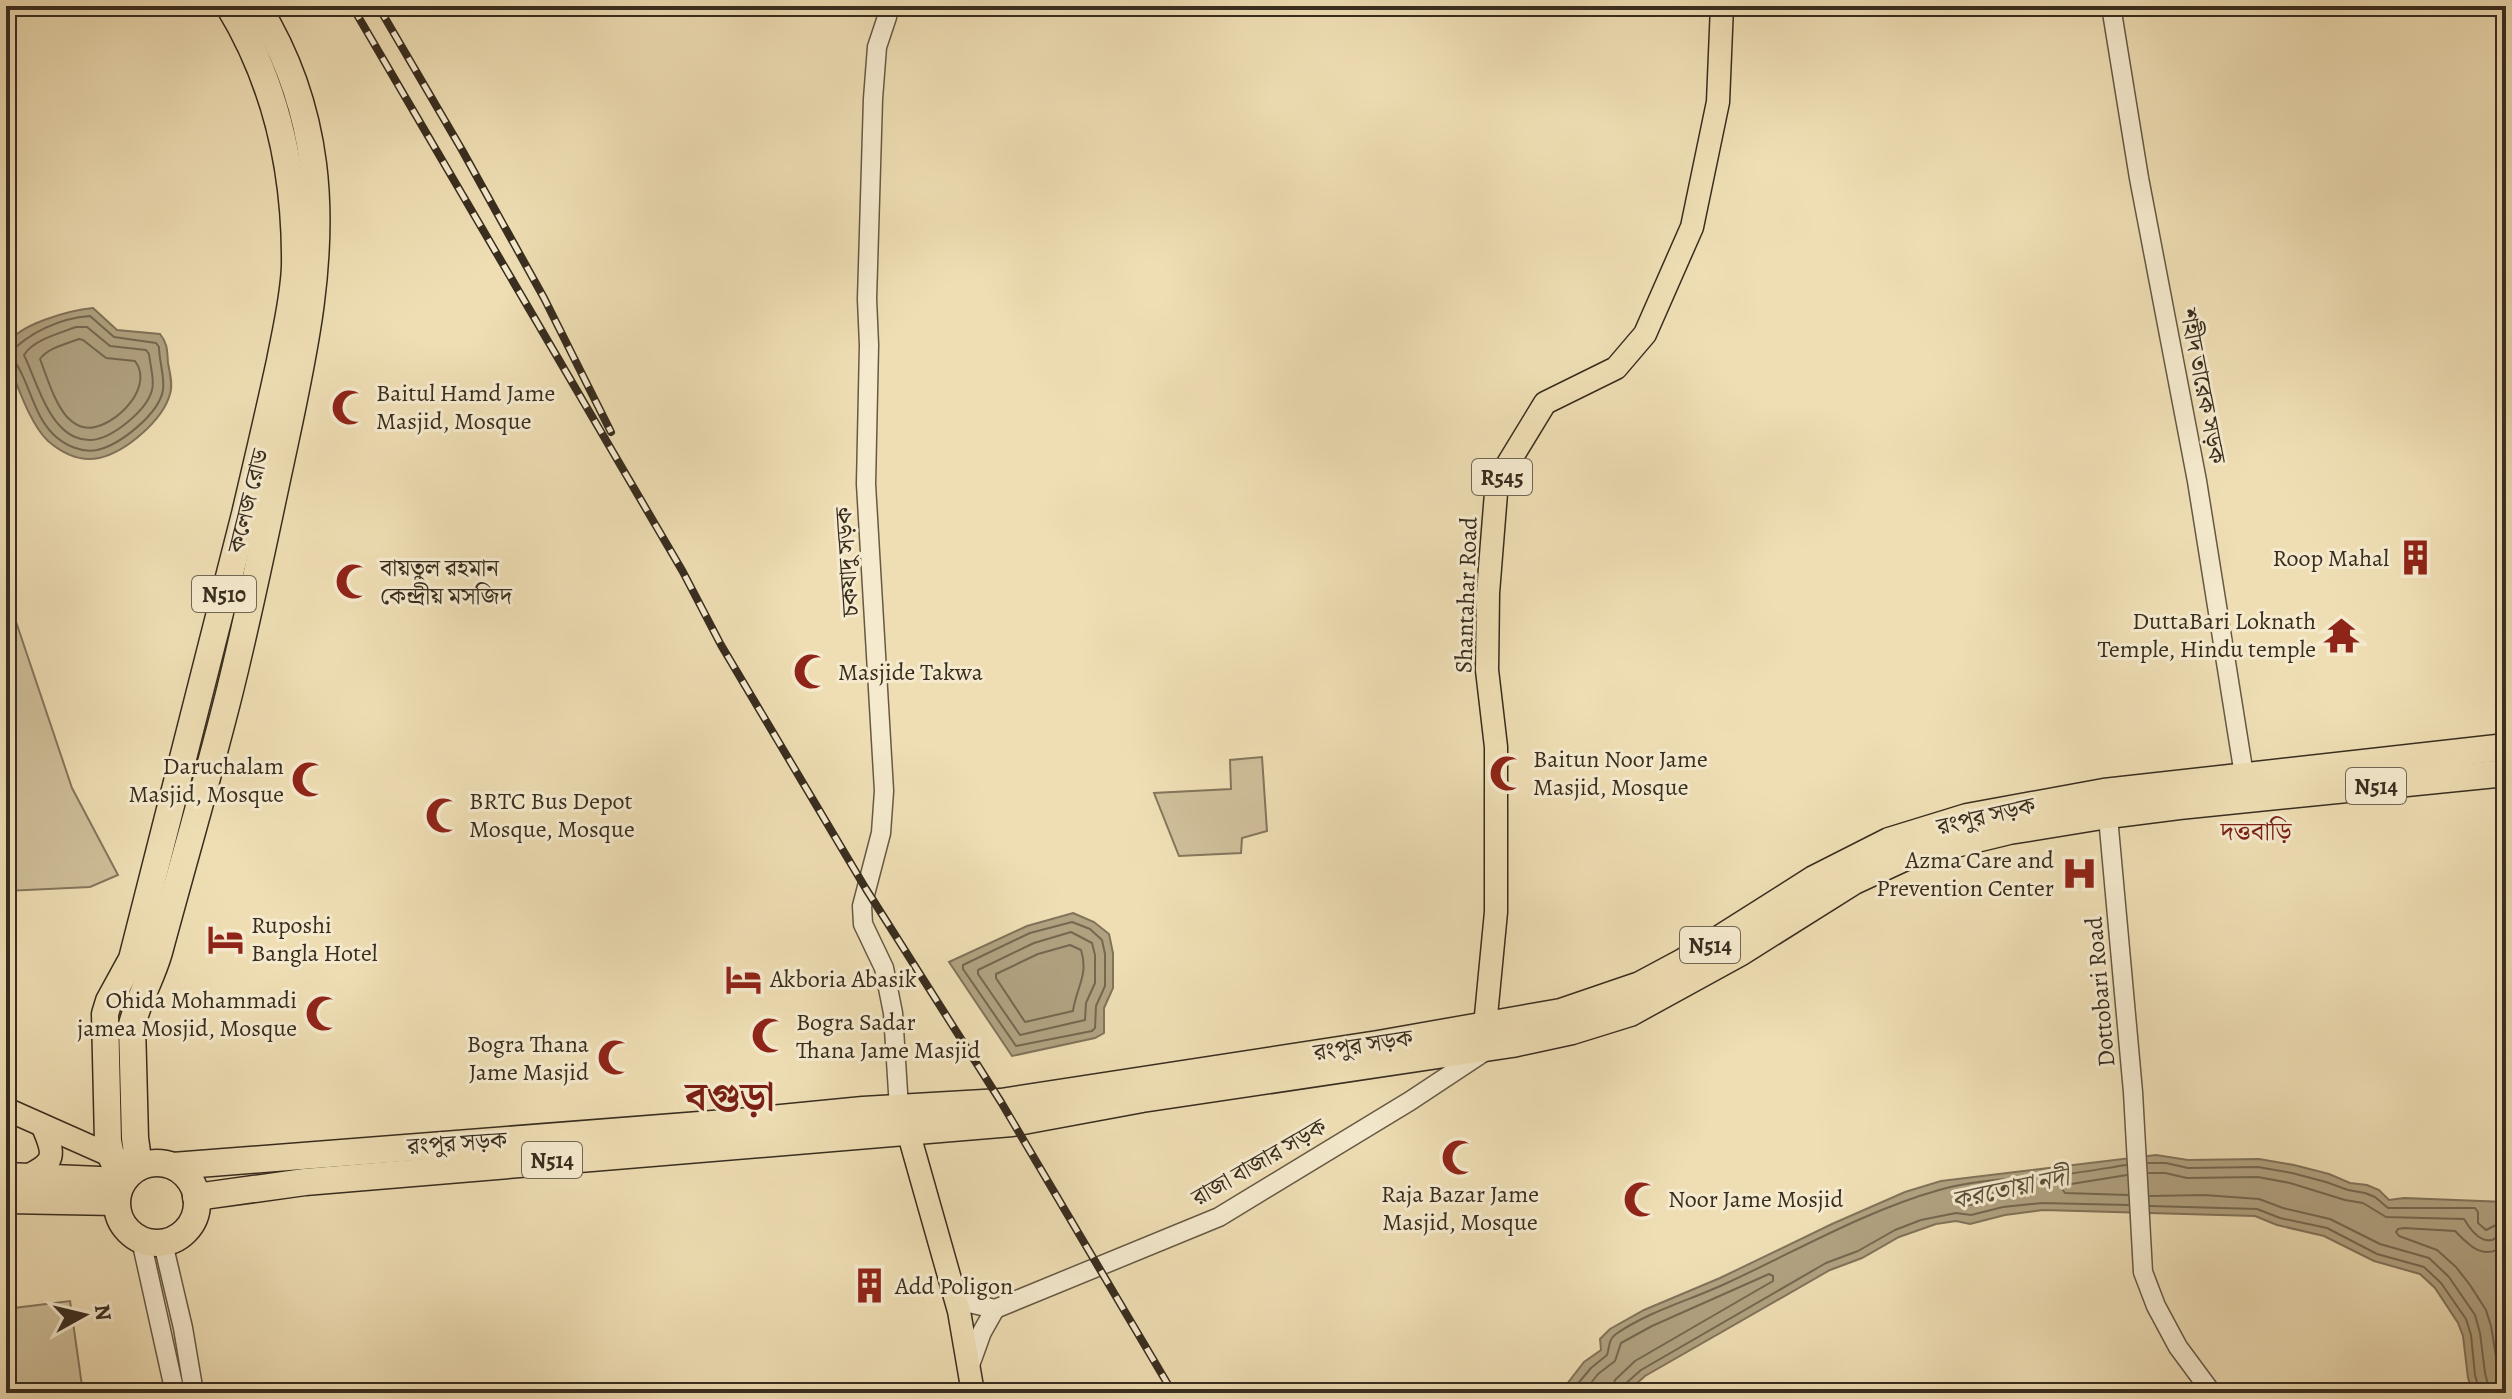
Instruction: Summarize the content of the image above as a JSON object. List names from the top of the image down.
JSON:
{
  "streets": {
    "highway": [
      "কলেজ রোড",
      "N510",
      "N514",
      "রংপুর সড়ক"
    ],
    "main road": ["R545", "Shantahar Road"],
    "street": [
      "শহীদ তারেক সড়ক",
      "চকযাদু সড়ক",
      "Dottobari Road",
      "রাজা বাজার সড়ক"
    ]
  },
  "crossings": [
    ["শহীদ তারেক সড়ক", "N514"],
    ["শহীদ তারেক সড়ক", "রংপুর সড়ক"],
    ["কলেজ রোড", "রংপুর সড়ক"],
    ["চকযাদু সড়ক", "রংপুর সড়ক"],
    ["Shantahar Road", "রংপুর সড়ক"],
    ["Shantahar Road", "রাজা বাজার সড়ক"],
    ["N514", "রংপুর সড়ক"],
    ["রংপুর সড়ক", "Dottobari Road"],
    ["রংপুর সড়ক", "রাজা বাজার সড়ক"]
  ],
  "districts": ["দত্তবাড়ি", "বগুড়া"],
  "water": ["করতোয়া নদী"],
  "places": {
    "mosque": [
      "Baitul Hamd Jame Masjid, Mosque",
      "বায়তুল রহমান কেন্দ্রীয় মসজিদ",
      "Masjide Takwa",
      "Baitun Noor Jame Masjid, Mosque",
      "Daruchalam Masjid, Mosque",
      "BRTC Bus Depot Mosque, Mosque",
      "Ohida Mohammadi jamea Mosjid, Mosque",
      "Bogra Sadar Thana Jame Masjid",
      "Bogra Thana Jame Masjid",
      "Raja Bazar Jame Masjid, Mosque",
      "Noor Jame Mosjid"
    ],
    "building": ["Roop Mahal", "Add Poligon"],
    "temple": ["DuttaBari Loknath Temple, Hindu temple"],
    "hospital": ["Azma Care and Prevention Center"],
    "hotel": ["Ruposhi Bangla Hotel", "Akboria Abasik"]
  },
  "north": "right"
}
